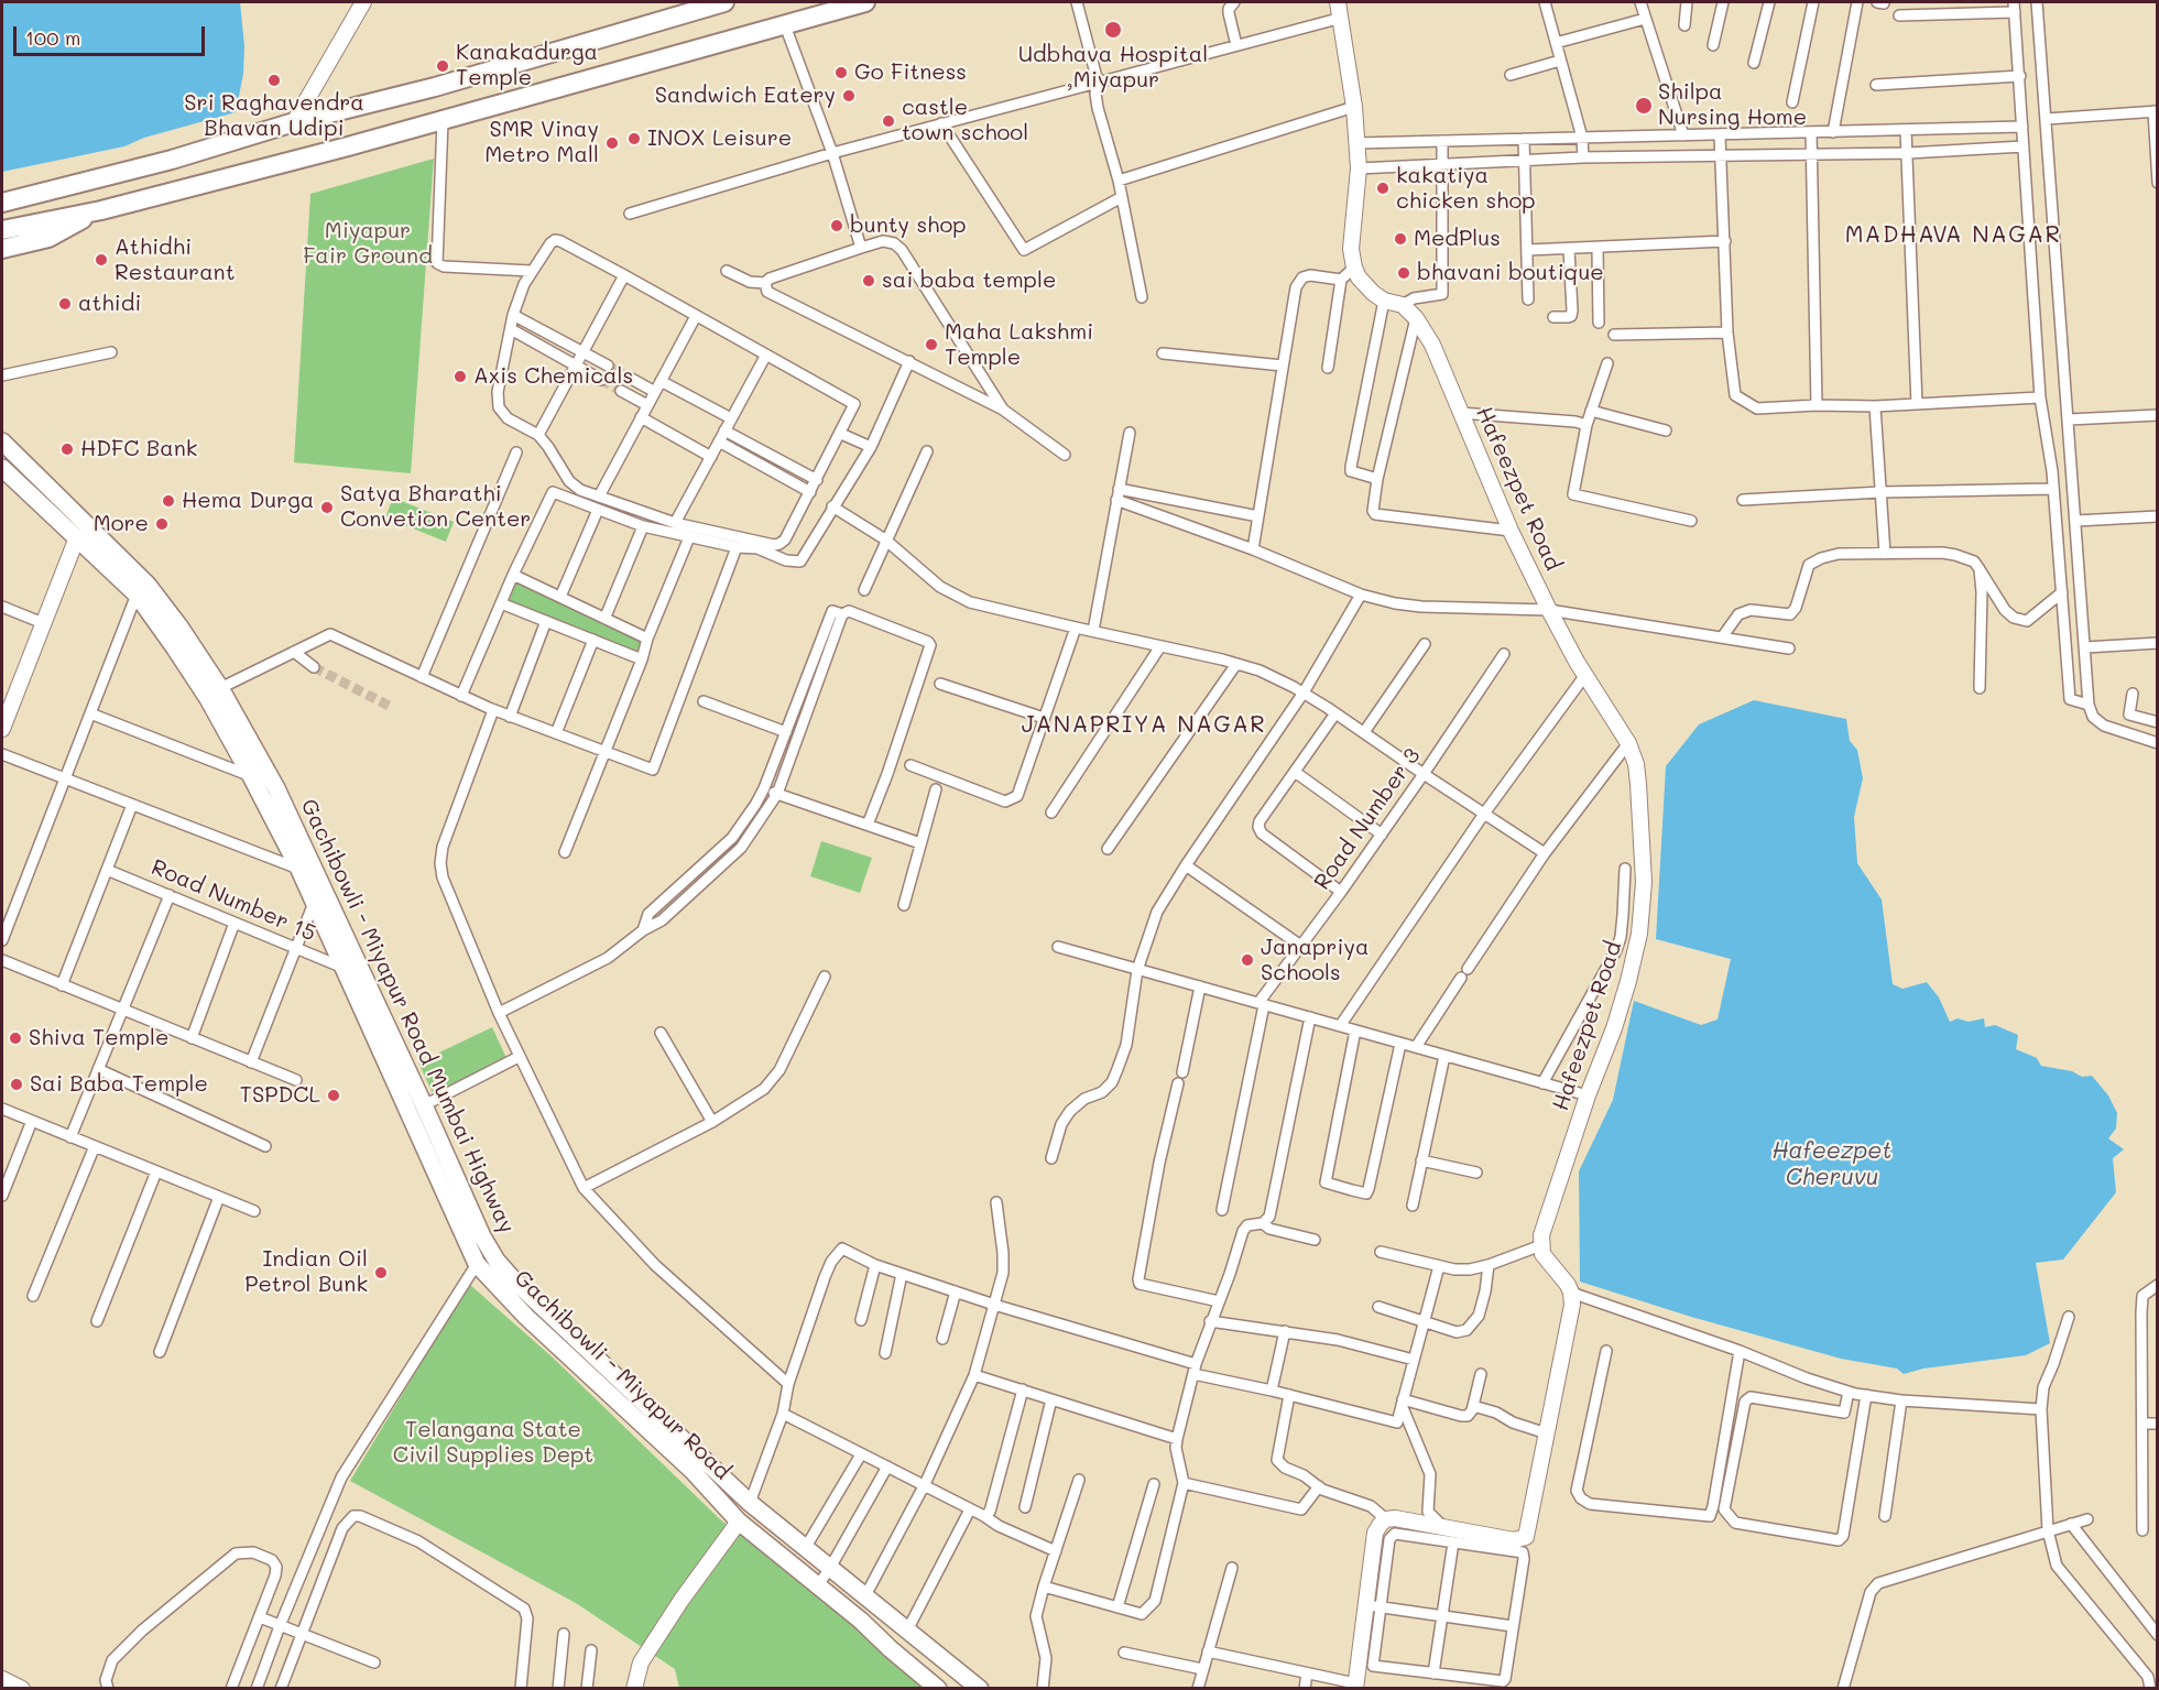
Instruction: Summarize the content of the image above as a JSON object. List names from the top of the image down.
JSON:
{
  "streets": {
    "main road": ["Gachibowli - Miyapur Road Mumbai Highway", "Gachibowli - Miyapur Road"],
    "street": ["Hafeezpet Road", "Road Number 3", "Road Number 15"]
  },
  "crossings": [
    ["Road Number 15", "Gachibowli - Miyapur Road"],
    ["Gachibowli - Miyapur Road Mumbai Highway", "Gachibowli - Miyapur Road"]
  ],
  "districts": ["MADHAVA NAGAR", "JANAPRIYA NAGAR"],
  "water": ["Hafeezpet Cheruvu"],
  "parks": ["Miyapur Fair Ground", "Telangana State Civil Supplies Dept"],
  "places": [
    "Udbhava Hospital ,Miyapur",
    "Kanakadurga Temple",
    "Go Fitness",
    "Sri Raghavendra Bhavan Udipi",
    "Sandwich Eatery",
    "Shilpa Nursing Home",
    "castle town school",
    "INOX Leisure",
    "SMR Vinay Metro Mall",
    "kakatiya chicken shop",
    "bunty shop",
    "MedPlus",
    "Athidhi Restaurant",
    "bhavani boutique",
    "sai baba temple",
    "athidi",
    "Maha Lakshmi Temple",
    "Axis Chemicals",
    "HDFC Bank",
    "Hema Durga",
    "Satya Bharathi Convetion Center",
    "More",
    "Janapriya Schools",
    "Shiva Temple",
    "Sai Baba Temple",
    "TSPDCL",
    "Indian Oil Petrol Bunk"
  ],
  "scale_bar": "100 m"
}
